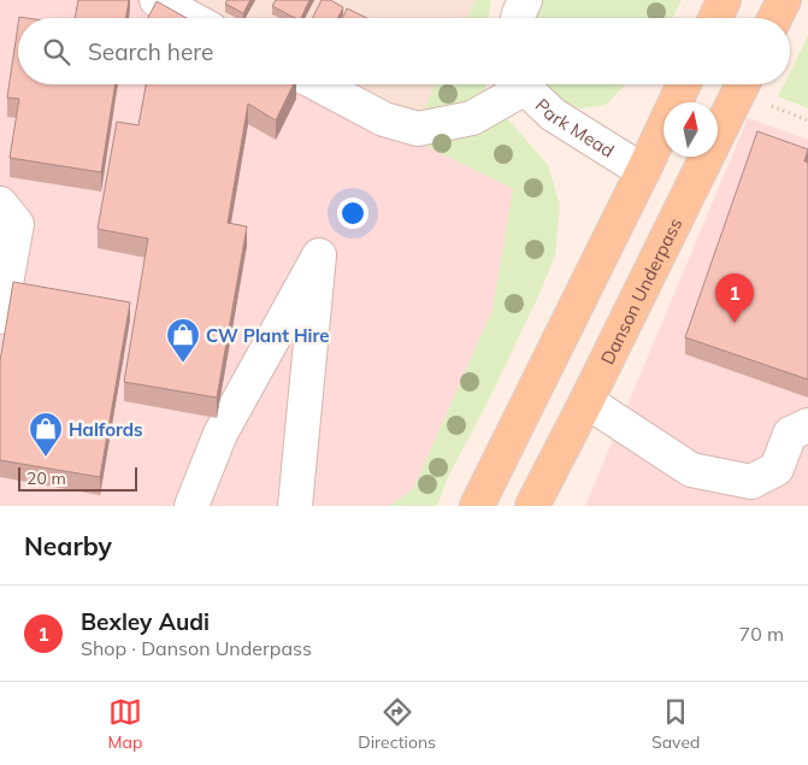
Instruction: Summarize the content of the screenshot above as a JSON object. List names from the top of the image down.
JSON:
{
  "streets": {
    "main road": ["Danson Underpass"],
    "street": ["Park Mead"]
  },
  "places": {
    "shop": ["CW Plant Hire", "Halfords"]
  },
  "scale_bar": "20 m",
  "north": "top",
  "page": {
    "search": "Search here",
    "pins": "1",
    "scale": "20 m",
    "heading": "Nearby",
    "list": [
      {
        "mark": "1",
        "name": "Bexley Audi",
        "note": "Shop · Danson Underpass",
        "value": "70 m"
      }
    ],
    "nav": ["Map", "Directions", "Saved"]
  }
}
